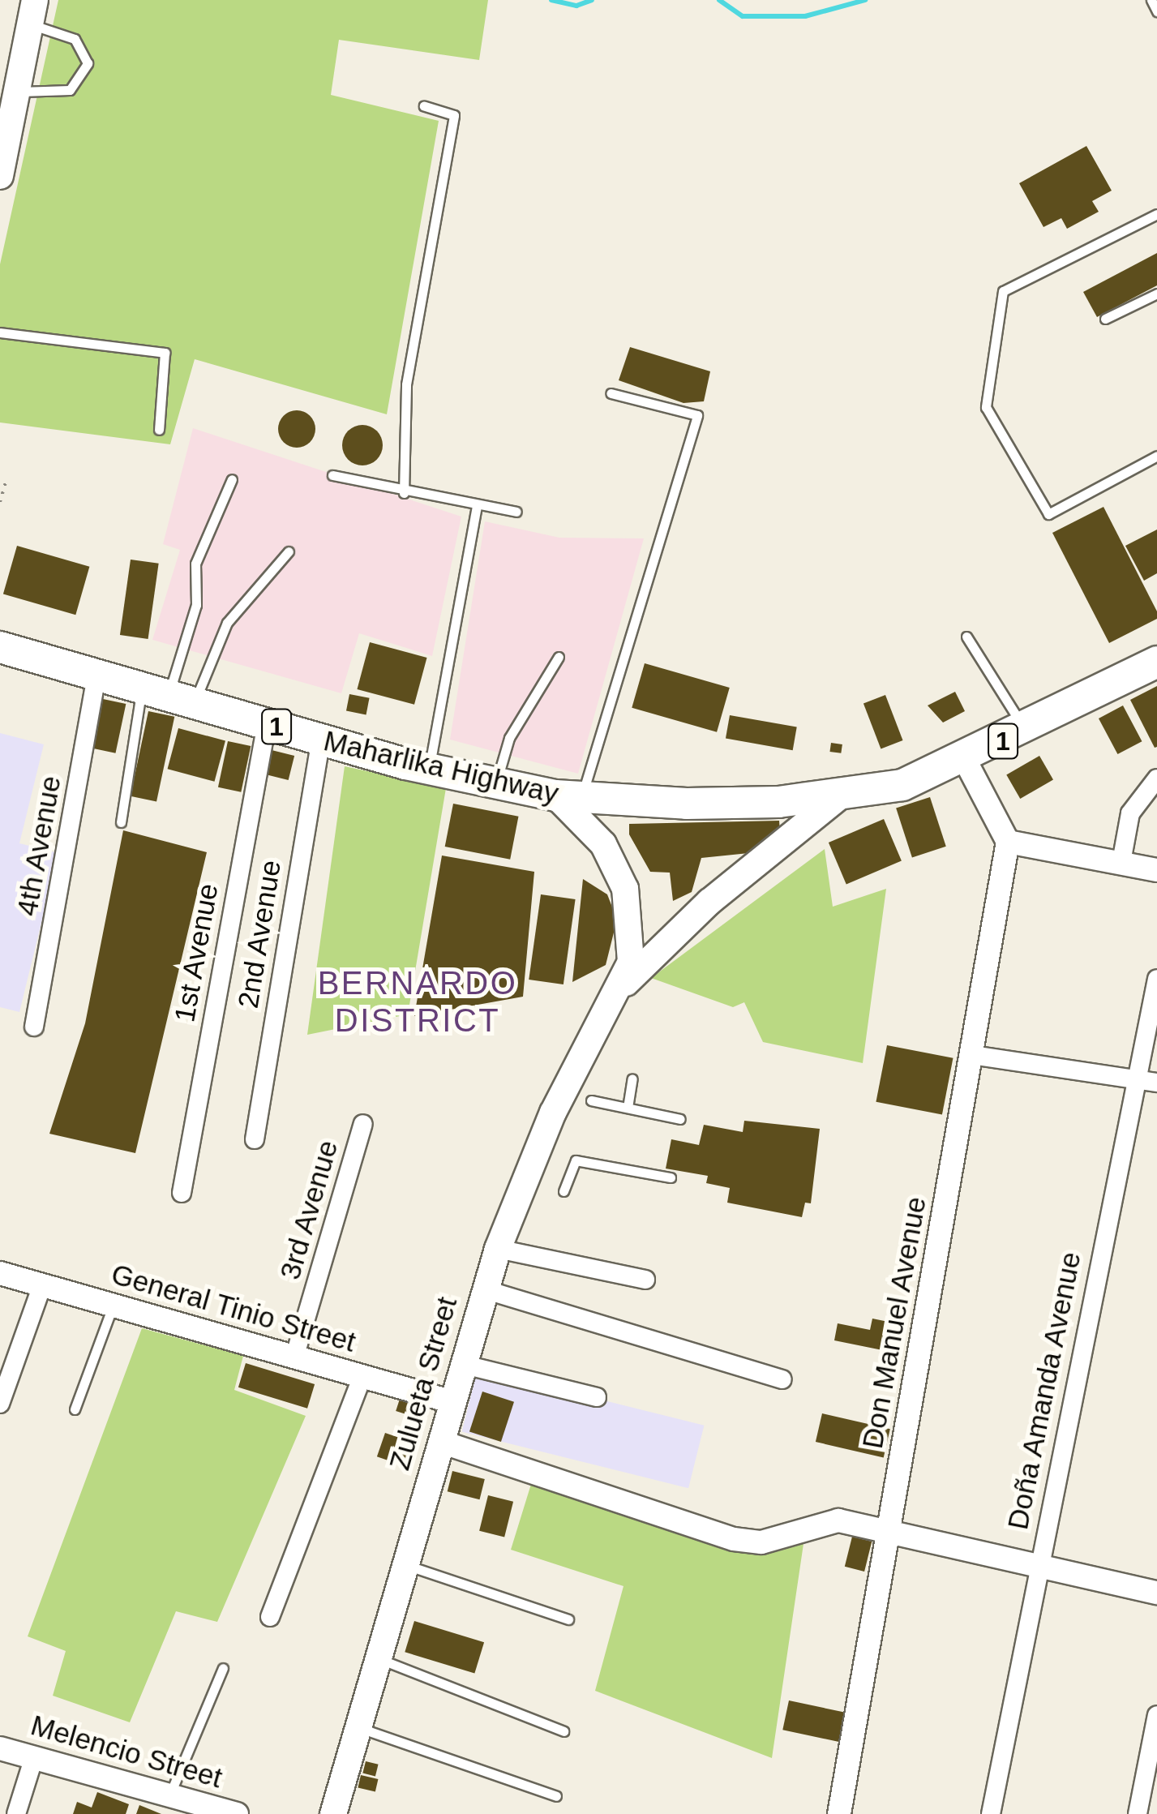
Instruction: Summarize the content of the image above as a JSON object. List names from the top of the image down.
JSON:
{
  "streets": {
    "main road": ["1", "Maharlika Highway", "Zulueta Street"],
    "street": [
      "4th Avenue",
      "2nd Avenue",
      "1st Avenue",
      "3rd Avenue",
      "General Tinio Street",
      "Don Manuel Avenue",
      "Doña Amanda Avenue",
      "Melencio Street"
    ]
  },
  "crossings": [
    ["Maharlika Highway", "4th Avenue"],
    ["Maharlika Highway", "2nd Avenue"],
    ["Maharlika Highway", "1st Avenue"],
    ["Maharlika Highway", "Zulueta Street"],
    ["3rd Avenue", "General Tinio Street"],
    ["General Tinio Street", "Zulueta Street"]
  ],
  "districts": ["BERNARDO DISTRICT"]
}
